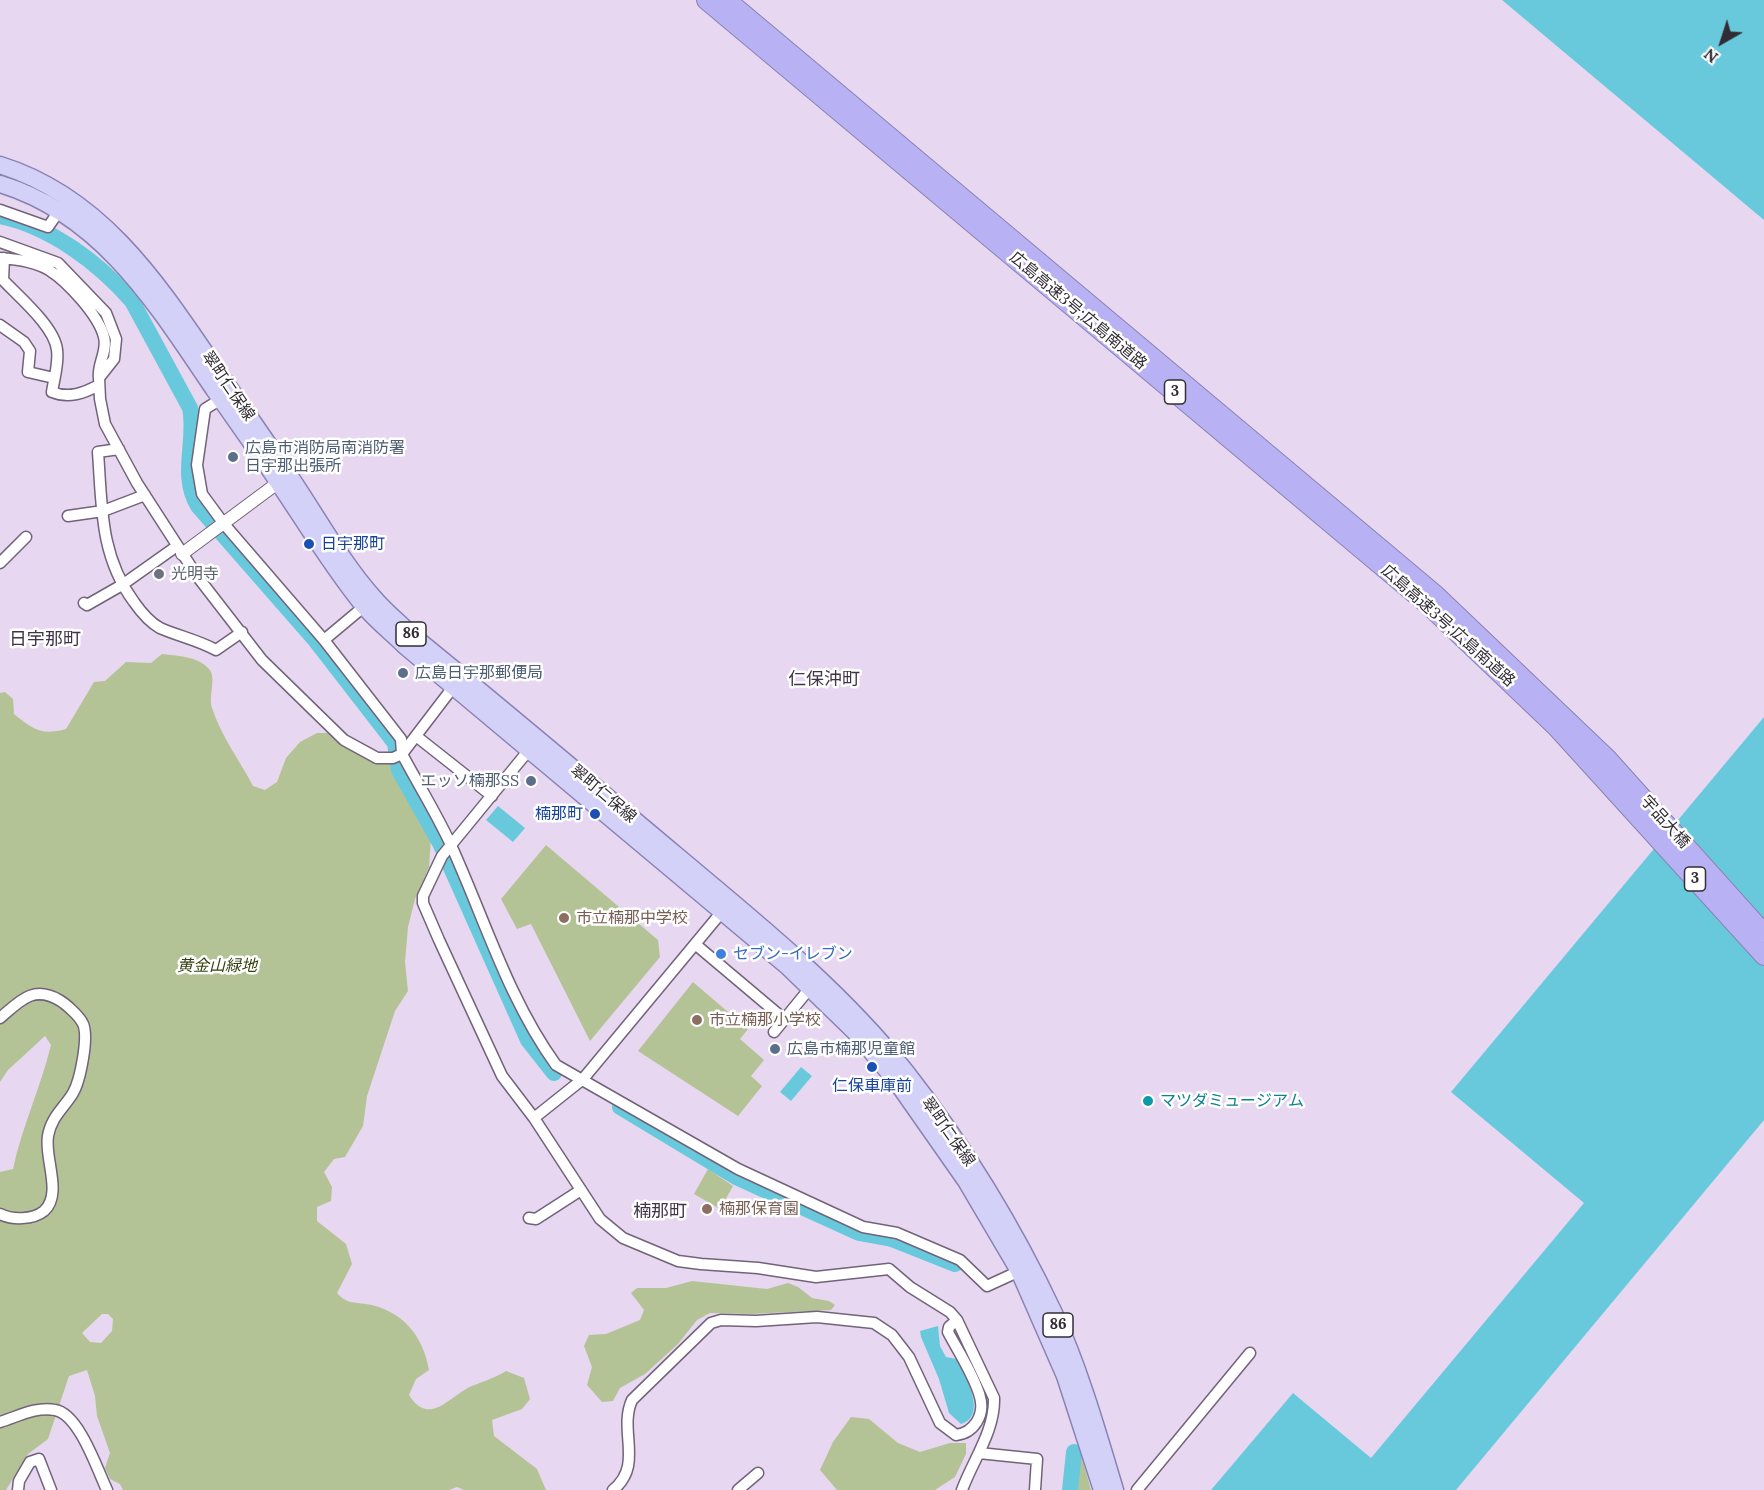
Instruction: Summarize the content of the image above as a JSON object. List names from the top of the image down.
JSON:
{
  "streets": {
    "highway": ["広島高速3号;広島南道路", "3", "宇品大橋"],
    "main road": ["翠町仁保線", "86"]
  },
  "crossings": [
    ["広島高速3号;広島南道路", "宇品大橋"]
  ],
  "districts": ["日宇那町", "仁保沖町", "楠那町"],
  "parks": ["黄金山緑地"],
  "places": [
    "広島市消防局南消防署 日宇那出張所",
    "日宇那町",
    "光明寺",
    "広島日宇那郵便局",
    "エッソ楠那SS",
    "楠那町",
    "市立楠那中学校",
    "セブン-イレブン",
    "市立楠那小学校",
    "広島市楠那児童館",
    "仁保車庫前",
    "マツダミュージアム",
    "楠那保育園"
  ],
  "north": "bottom left"
}
